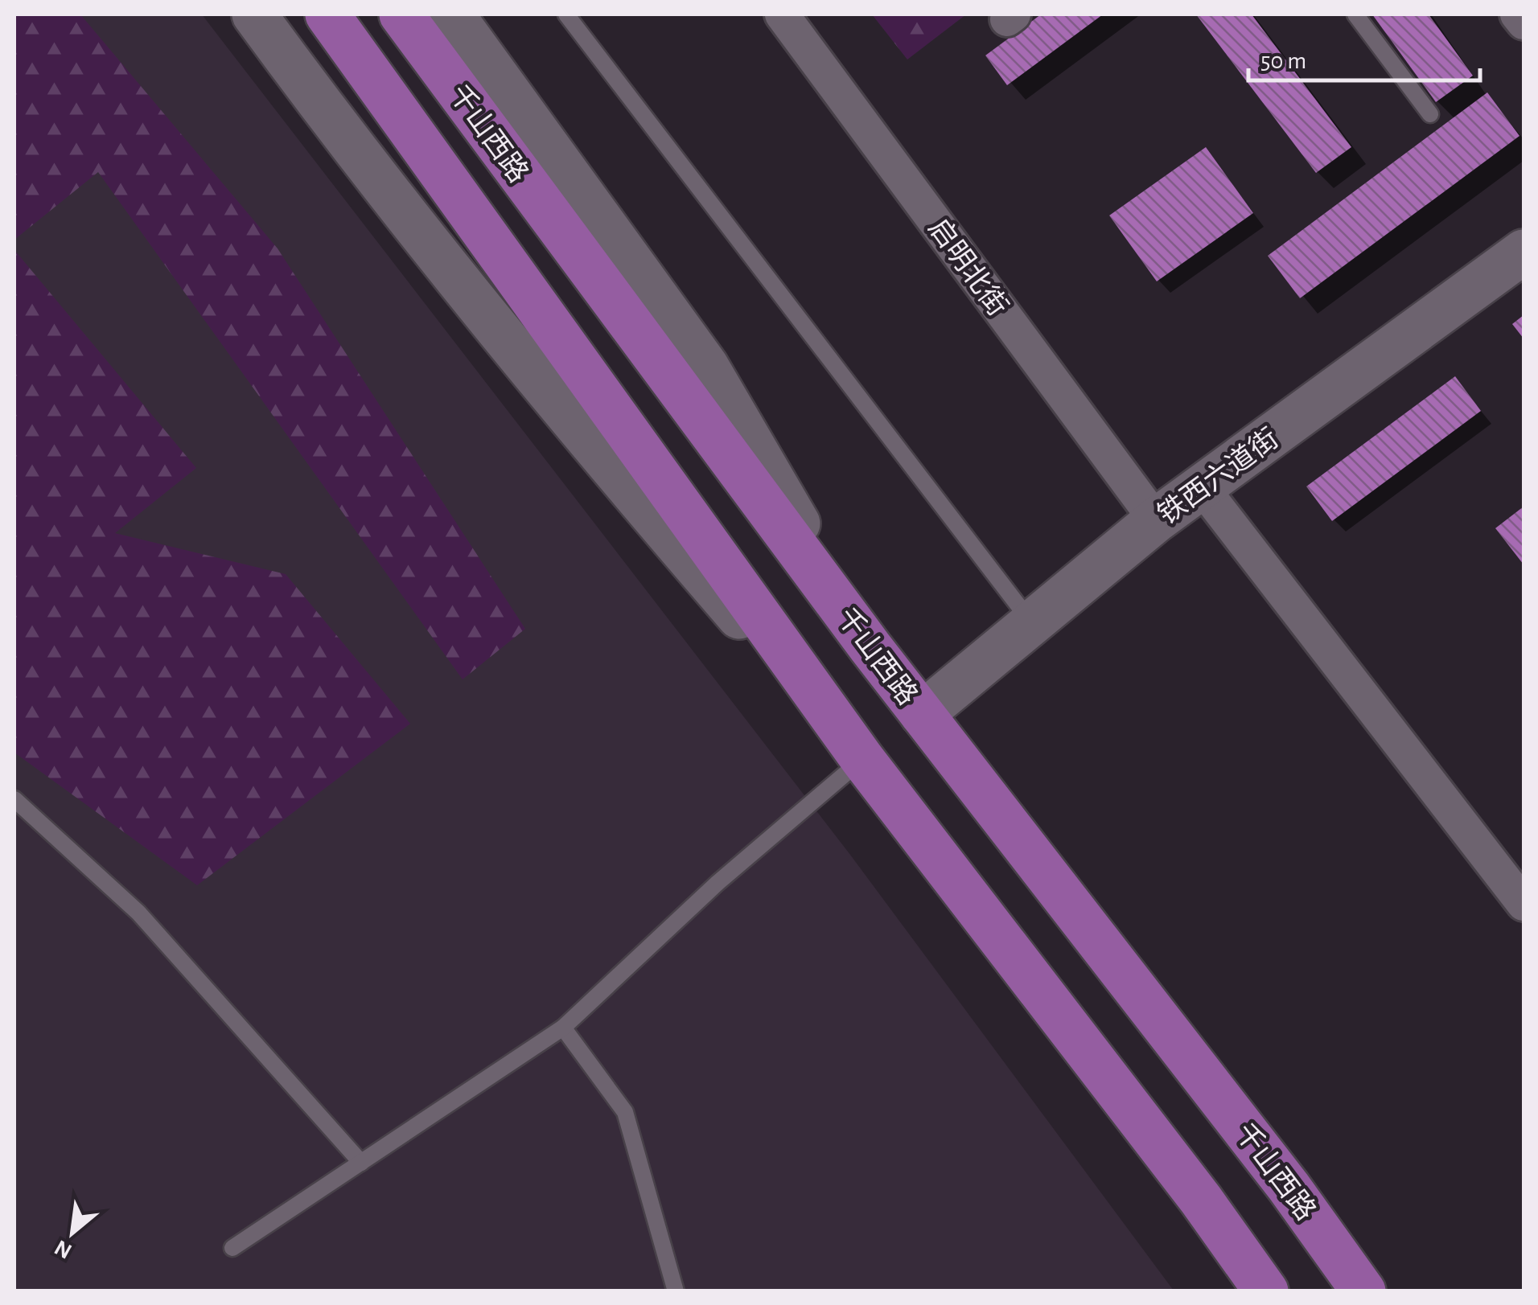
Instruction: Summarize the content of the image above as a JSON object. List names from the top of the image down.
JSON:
{
  "streets": {
    "main road": ["千山西路", "铁西六道街"],
    "street": ["启明北街"]
  },
  "crossings": [
    ["千山西路", "铁西六道街"],
    ["启明北街", "铁西六道街"]
  ],
  "scale_bar": "50 m",
  "north": "bottom left"
}
